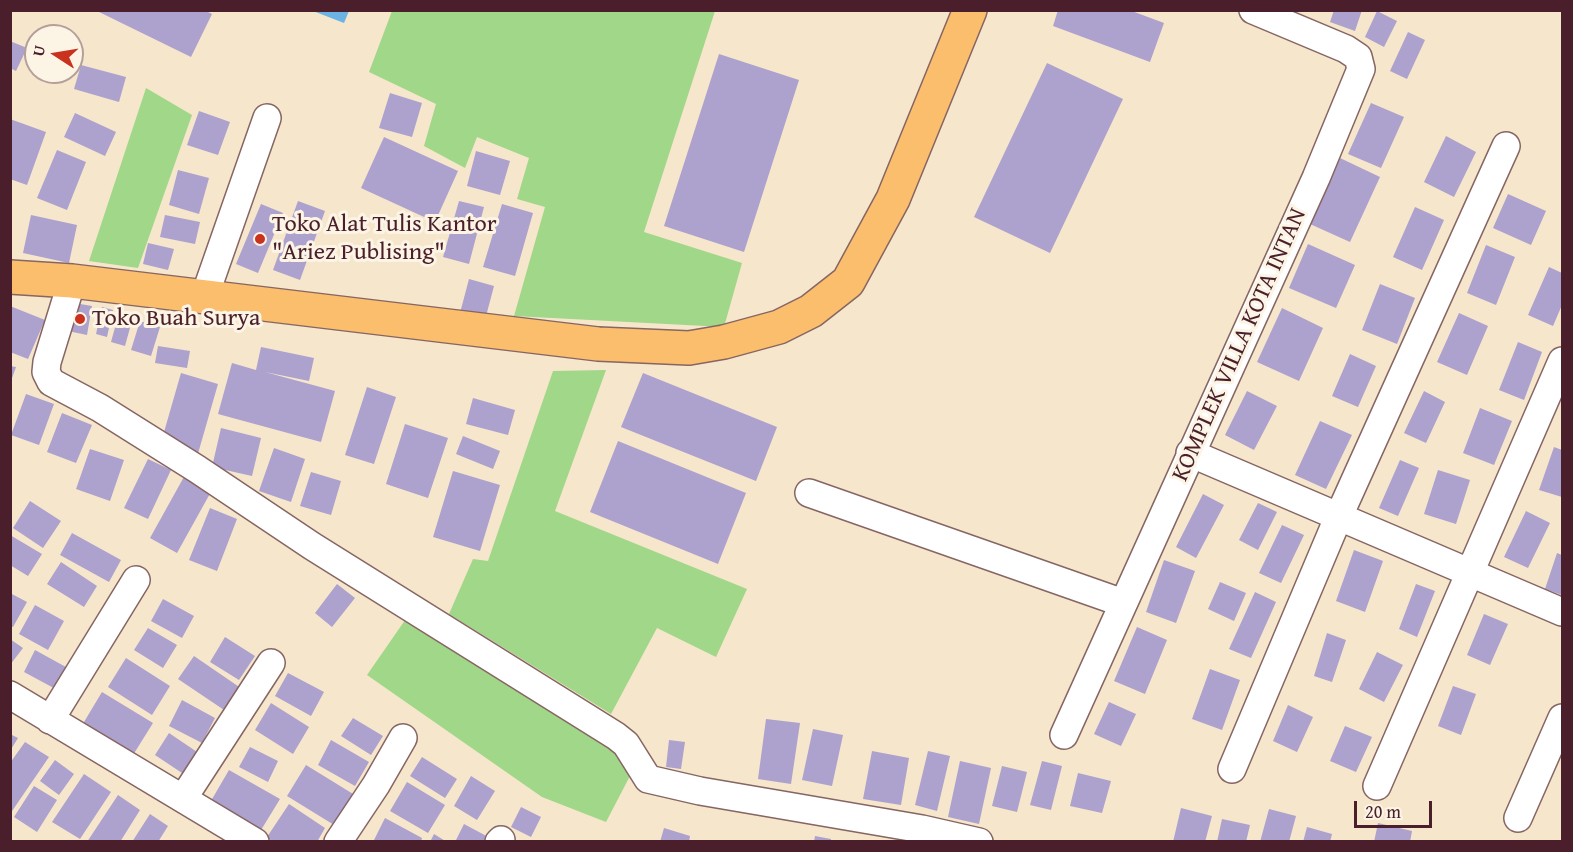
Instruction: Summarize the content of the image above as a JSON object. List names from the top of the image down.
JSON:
{
  "streets": {
    "street": ["KOMPLEK VILLA KOTA INTAN"]
  },
  "places": ["Toko Alat Tulis Kantor \"Ariez Publising\"", "Toko Buah Surya"],
  "scale_bar": "20 m",
  "north": "left"
}
